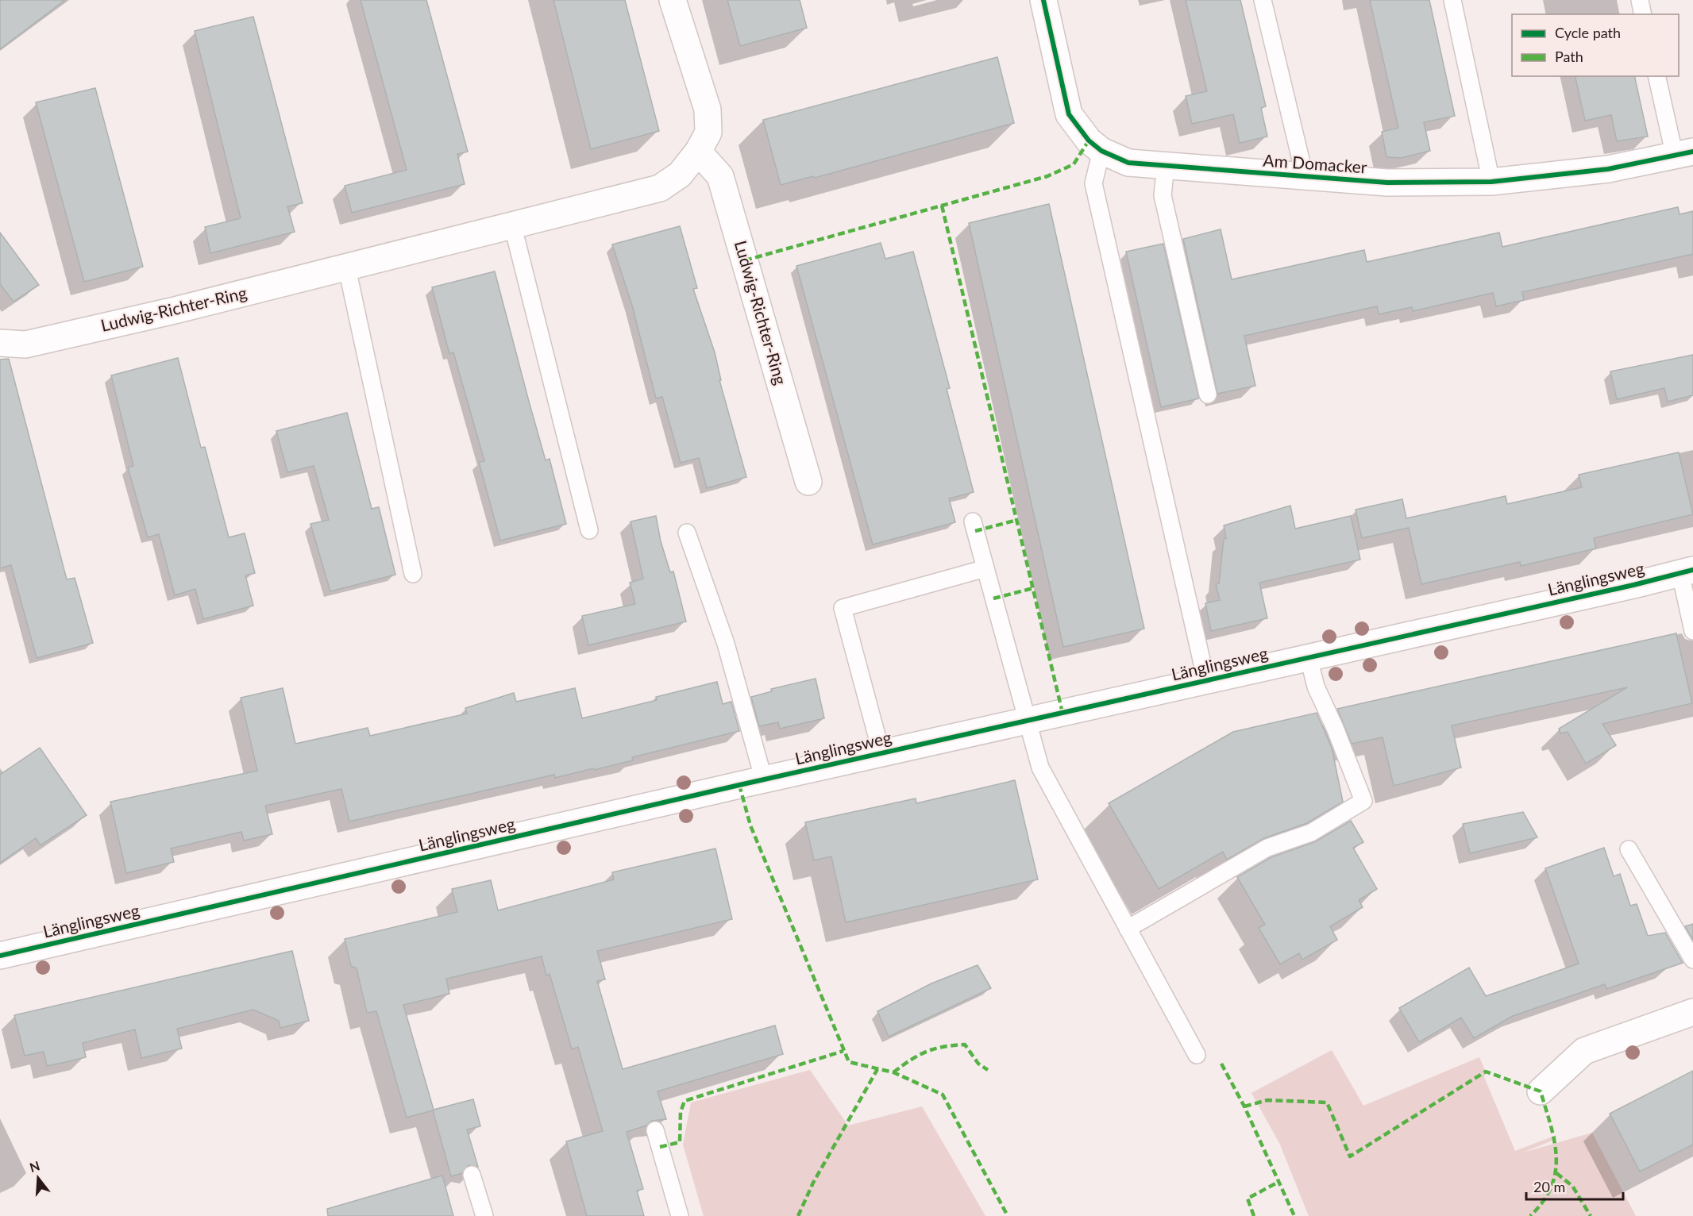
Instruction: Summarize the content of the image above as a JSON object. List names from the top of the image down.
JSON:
{
  "streets": {
    "street": ["Am Domacker", "Ludwig-Richter-Ring", "Länglingsweg"]
  },
  "legend": ["Cycle path", "Path"],
  "scale_bar": "20 m",
  "north": "top"
}
